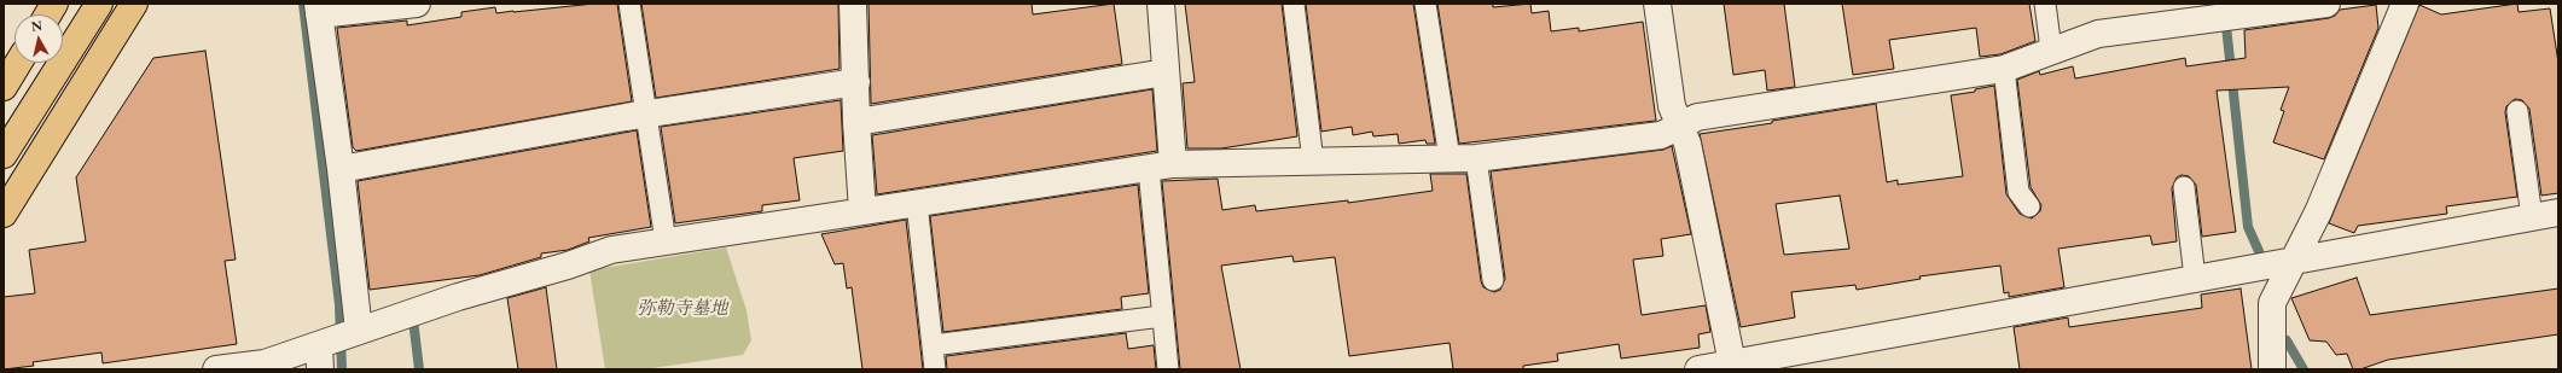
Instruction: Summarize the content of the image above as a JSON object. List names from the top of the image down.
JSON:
{
  "parks": ["弥勒寺墓地"],
  "north": "top"
}
